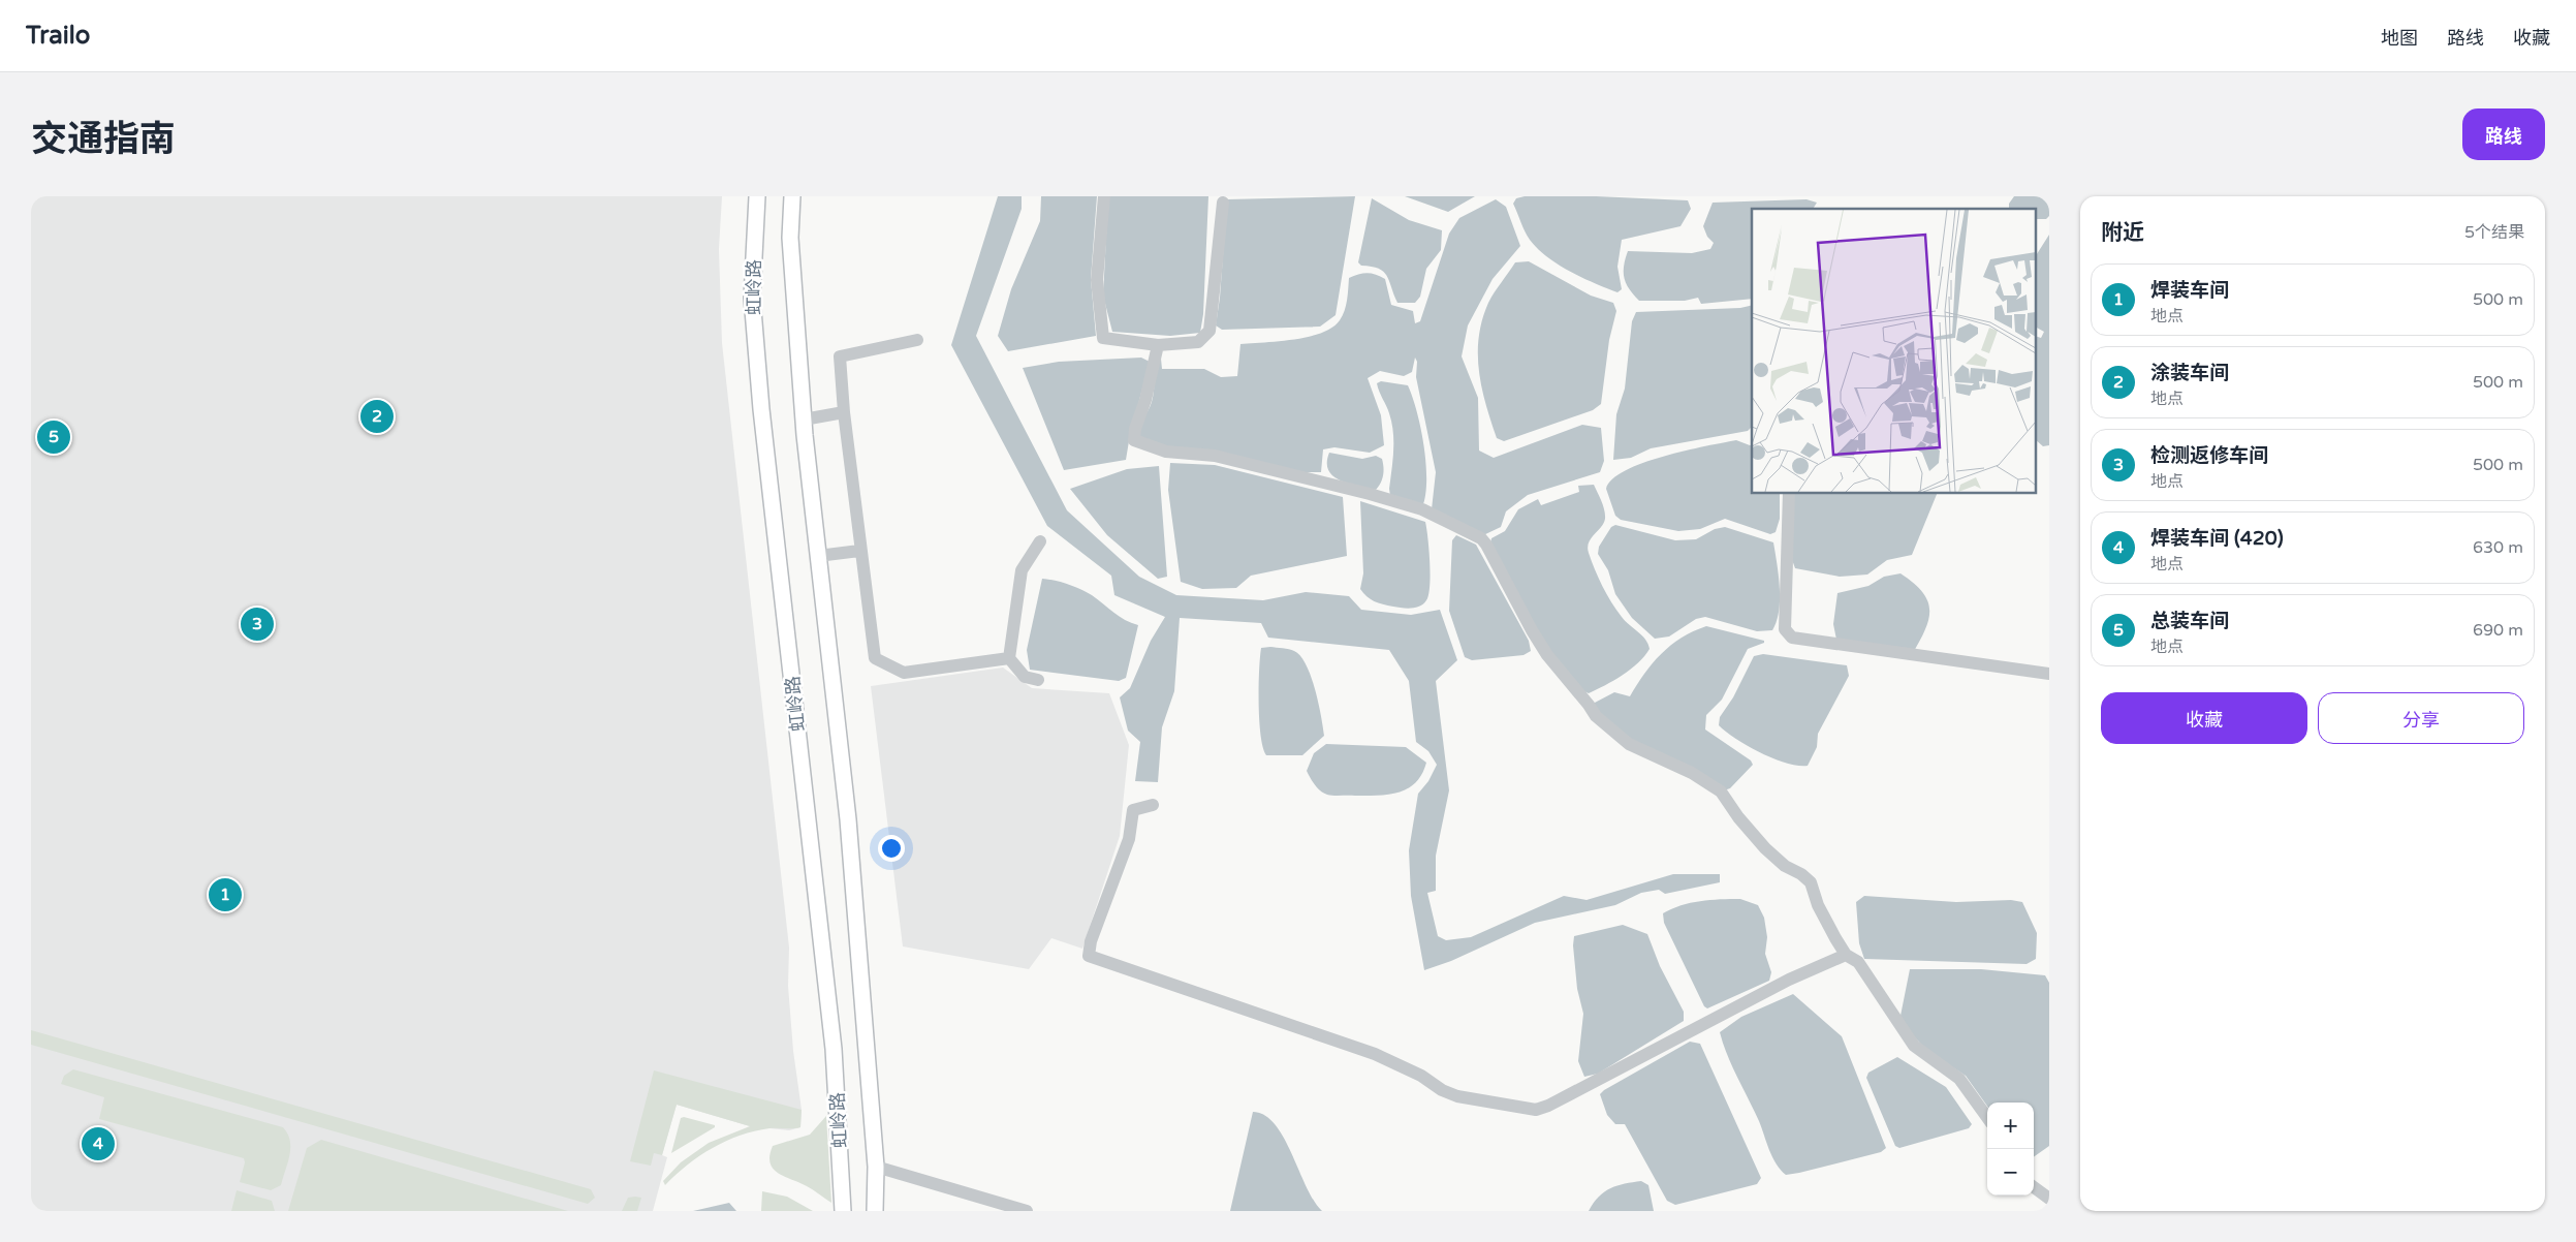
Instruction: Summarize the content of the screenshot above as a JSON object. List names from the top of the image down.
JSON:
{
  "streets": {
    "main road": ["虹岭路"]
  },
  "page": {
    "header": "Trailo",
    "nav": ["地图", "路线", "收藏"],
    "title": "交通指南",
    "buttons": [
      "路线",
      ["收藏", "分享"]
    ],
    "heading": ["附近", "5个结果"],
    "list": [
      {
        "mark": "1",
        "name": "焊装车间",
        "note": "地点",
        "value": "500 m"
      },
      {
        "mark": "2",
        "name": "涂装车间",
        "note": "地点",
        "value": "500 m"
      },
      {
        "mark": "3",
        "name": "检测返修车间",
        "note": "地点",
        "value": "500 m"
      },
      {
        "mark": "4",
        "name": "焊装车间 (420)",
        "note": "地点",
        "value": "630 m"
      },
      {
        "mark": "5",
        "name": "总装车间",
        "note": "地点",
        "value": "690 m"
      }
    ],
    "pins": [
      "2",
      "5",
      "3",
      "1",
      "4"
    ],
    "map_buttons": ["+", "−"]
  }
}
